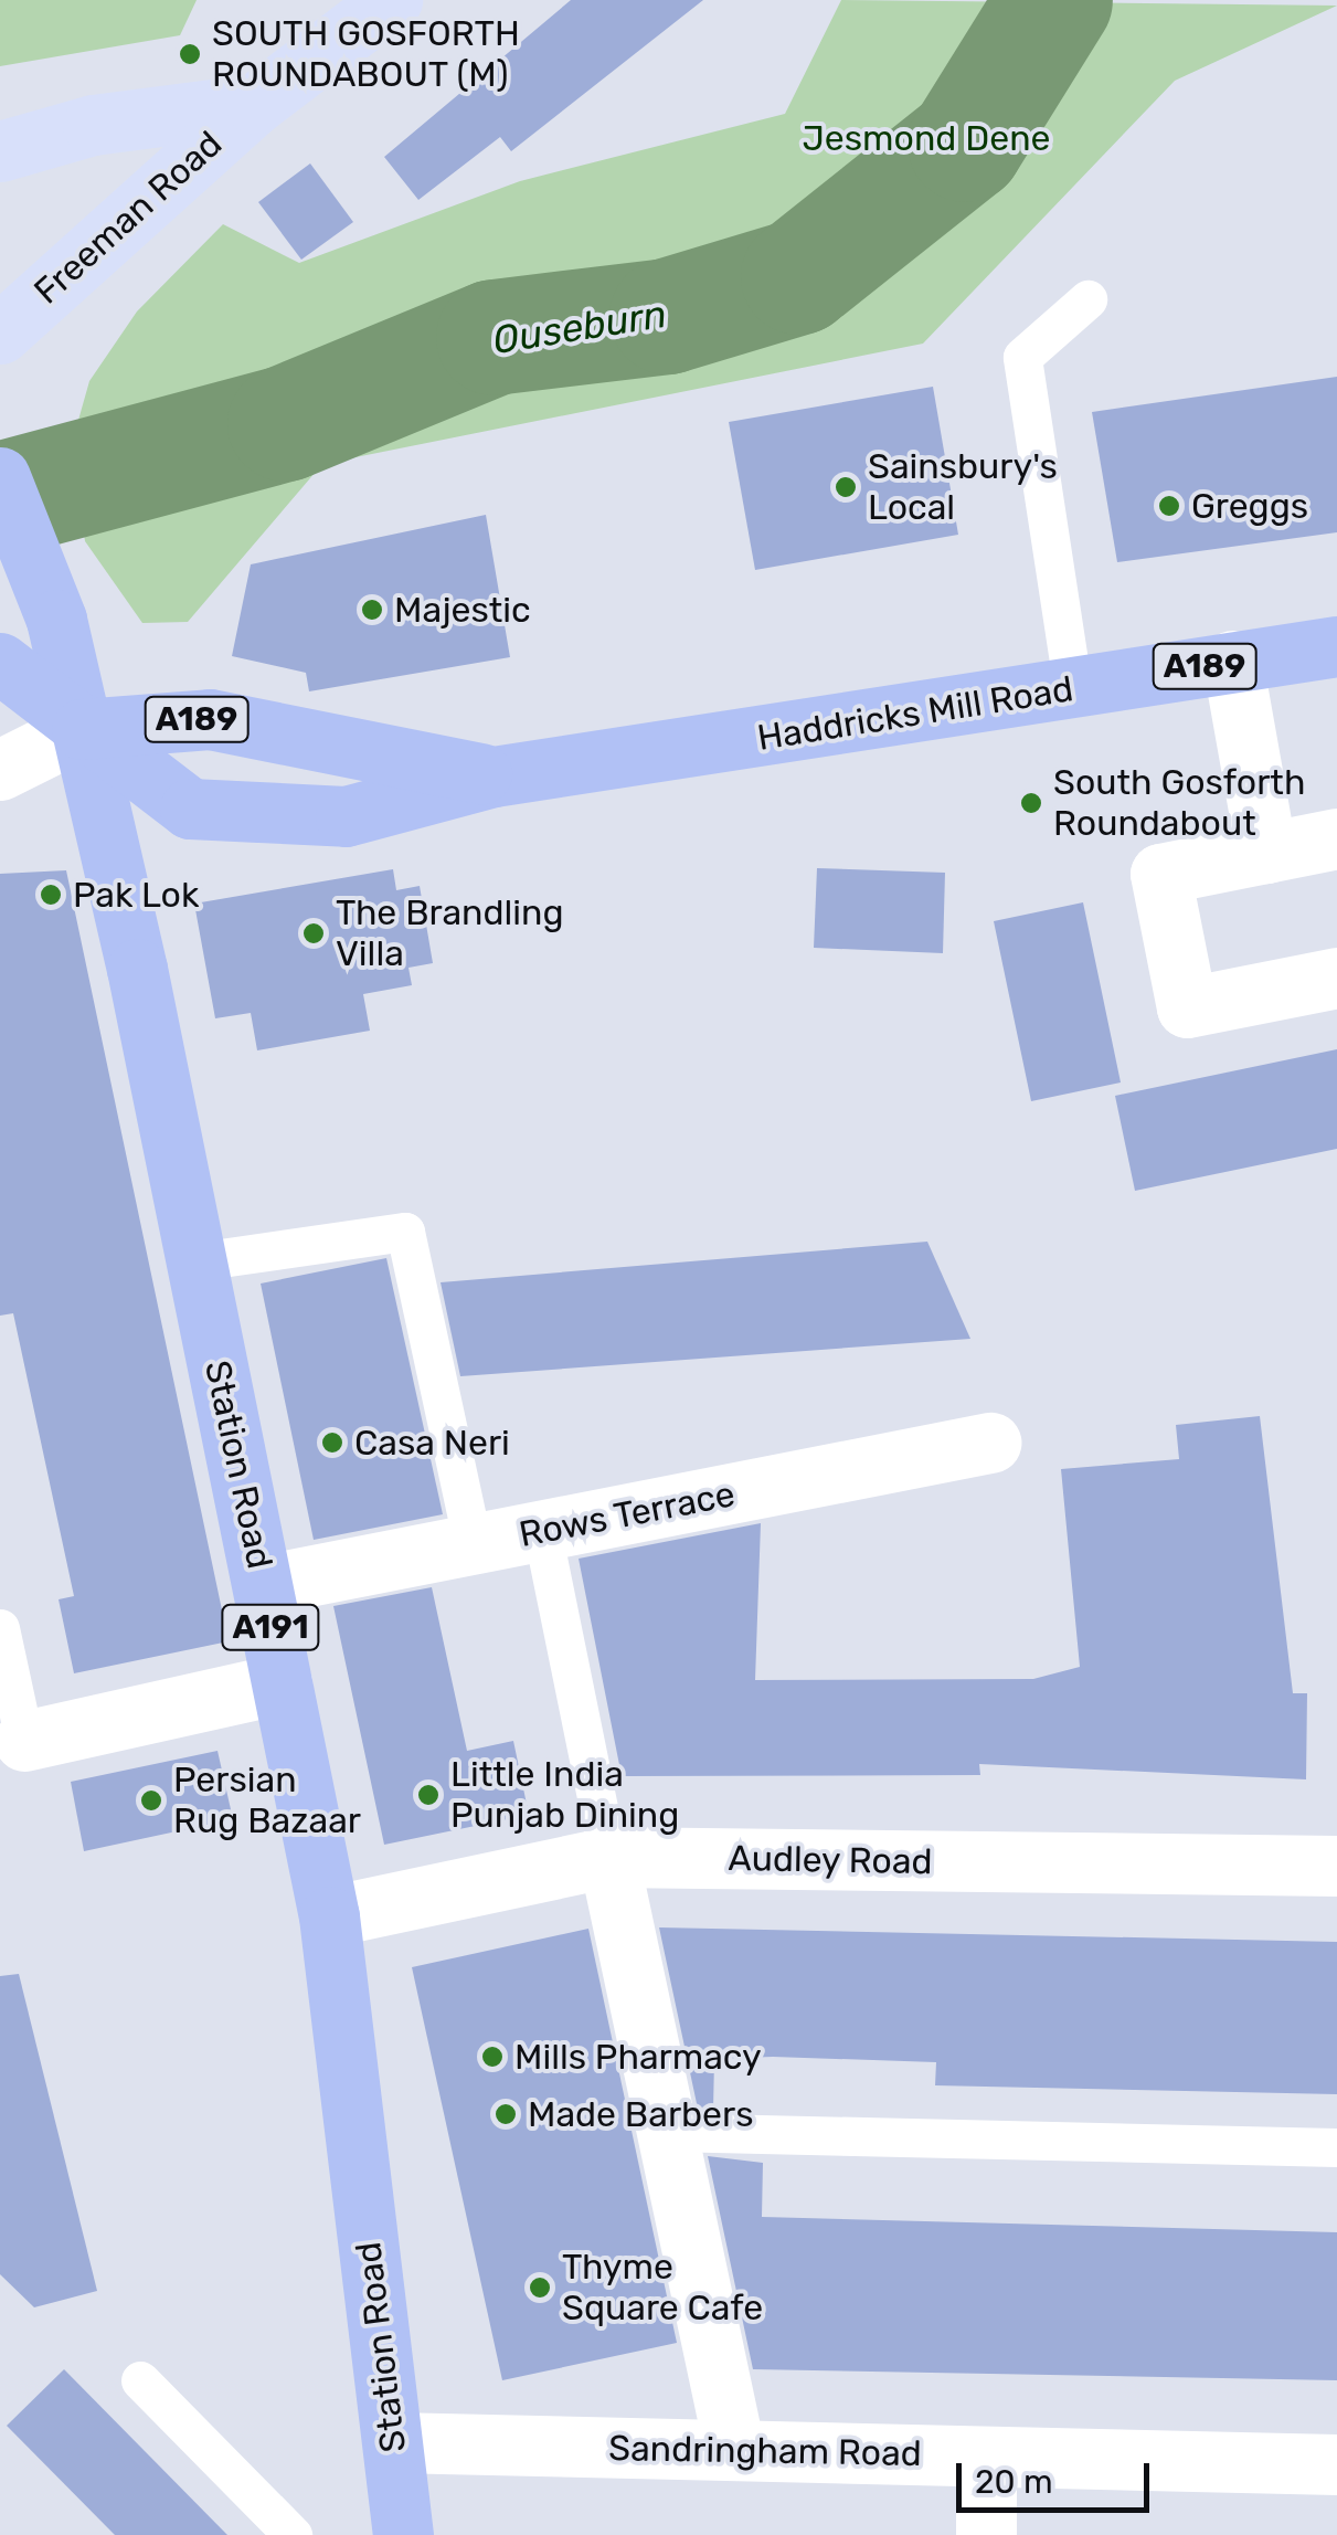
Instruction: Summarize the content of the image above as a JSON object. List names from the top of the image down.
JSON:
{
  "streets": {
    "main road": [
      "A189",
      "Haddricks Mill Road",
      "Station Road",
      "A191"
    ],
    "street": [
      "Freeman Road",
      "Rows Terrace",
      "Audley Road",
      "Sandringham Road"
    ]
  },
  "crossings": [
    ["A189", "Haddricks Mill Road"],
    ["A189", "Station Road"],
    ["Haddricks Mill Road", "Station Road"],
    ["Station Road", "Rows Terrace"],
    ["Station Road", "Audley Road"],
    ["Station Road", "Sandringham Road"]
  ],
  "water": ["Ouseburn"],
  "parks": ["Jesmond Dene"],
  "places": [
    "SOUTH GOSFORTH ROUNDABOUT (M)",
    "Sainsbury's Local",
    "Greggs",
    "Majestic",
    "South Gosforth Roundabout",
    "Pak Lok",
    "The Brandling Villa",
    "Casa Neri",
    "Little India Punjab Dining",
    "Persian Rug Bazaar",
    "Mills Pharmacy",
    "Made Barbers",
    "Thyme Square Cafe"
  ],
  "scale_bar": "20 m"
}
